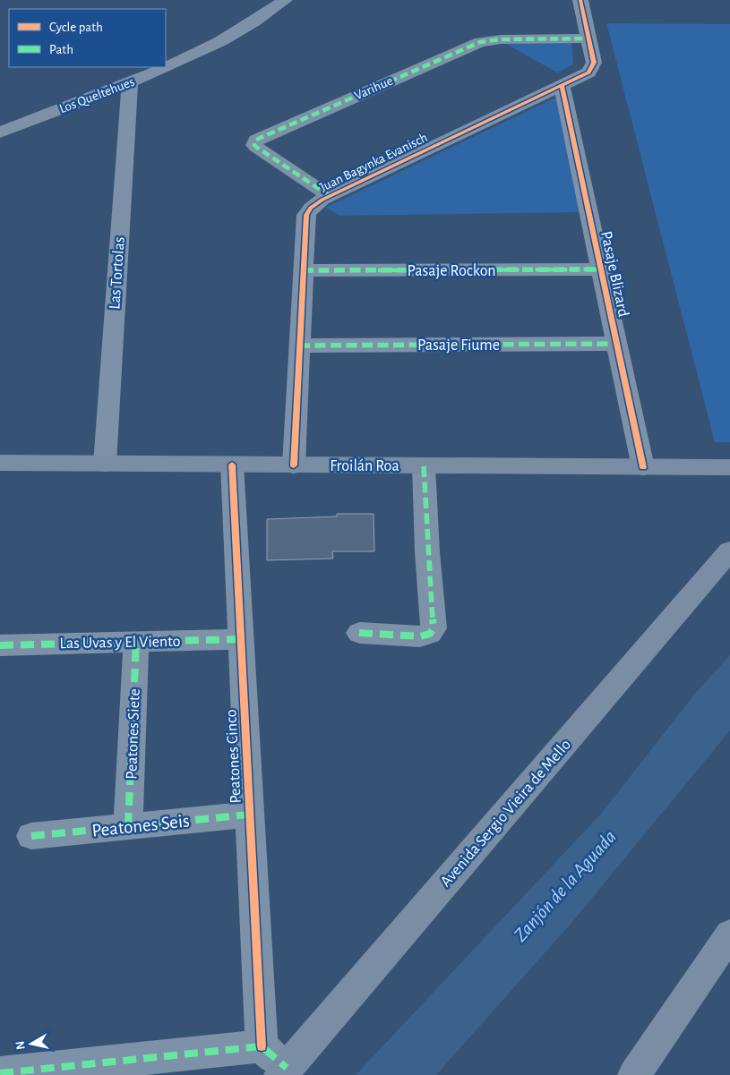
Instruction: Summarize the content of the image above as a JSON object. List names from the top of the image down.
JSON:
{
  "streets": {
    "main road": ["Froilán Roa", "Avenida Sergio Vieira de Mello"],
    "street": [
      "Varihue",
      "Los Queltehues",
      "Juan Bagynka Evanisch",
      "Pasaje Rockon",
      "Las Tortolas",
      "Pasaje Blizard",
      "Pasaje Fiume",
      "Las Uvas y El Viento",
      "Peatones Siete",
      "Peatones Cinco",
      "Peatones Seis"
    ]
  },
  "crossings": [
    ["Varihue", "Juan Bagynka Evanisch"],
    ["Los Queltehues", "Las Tortolas"],
    ["Juan Bagynka Evanisch", "Pasaje Rockon"],
    ["Juan Bagynka Evanisch", "Pasaje Blizard"],
    ["Juan Bagynka Evanisch", "Pasaje Fiume"],
    ["Juan Bagynka Evanisch", "Froilán Roa"],
    ["Pasaje Rockon", "Pasaje Blizard"],
    ["Las Tortolas", "Froilán Roa"],
    ["Pasaje Blizard", "Pasaje Fiume"],
    ["Pasaje Blizard", "Froilán Roa"],
    ["Froilán Roa", "Peatones Cinco"],
    ["Las Uvas y El Viento", "Peatones Siete"],
    ["Las Uvas y El Viento", "Peatones Cinco"],
    ["Peatones Siete", "Peatones Seis"],
    ["Peatones Cinco", "Peatones Seis"]
  ],
  "water": ["Zanjón de la Aguada"],
  "legend": ["Cycle path", "Path"],
  "north": "left"
}
